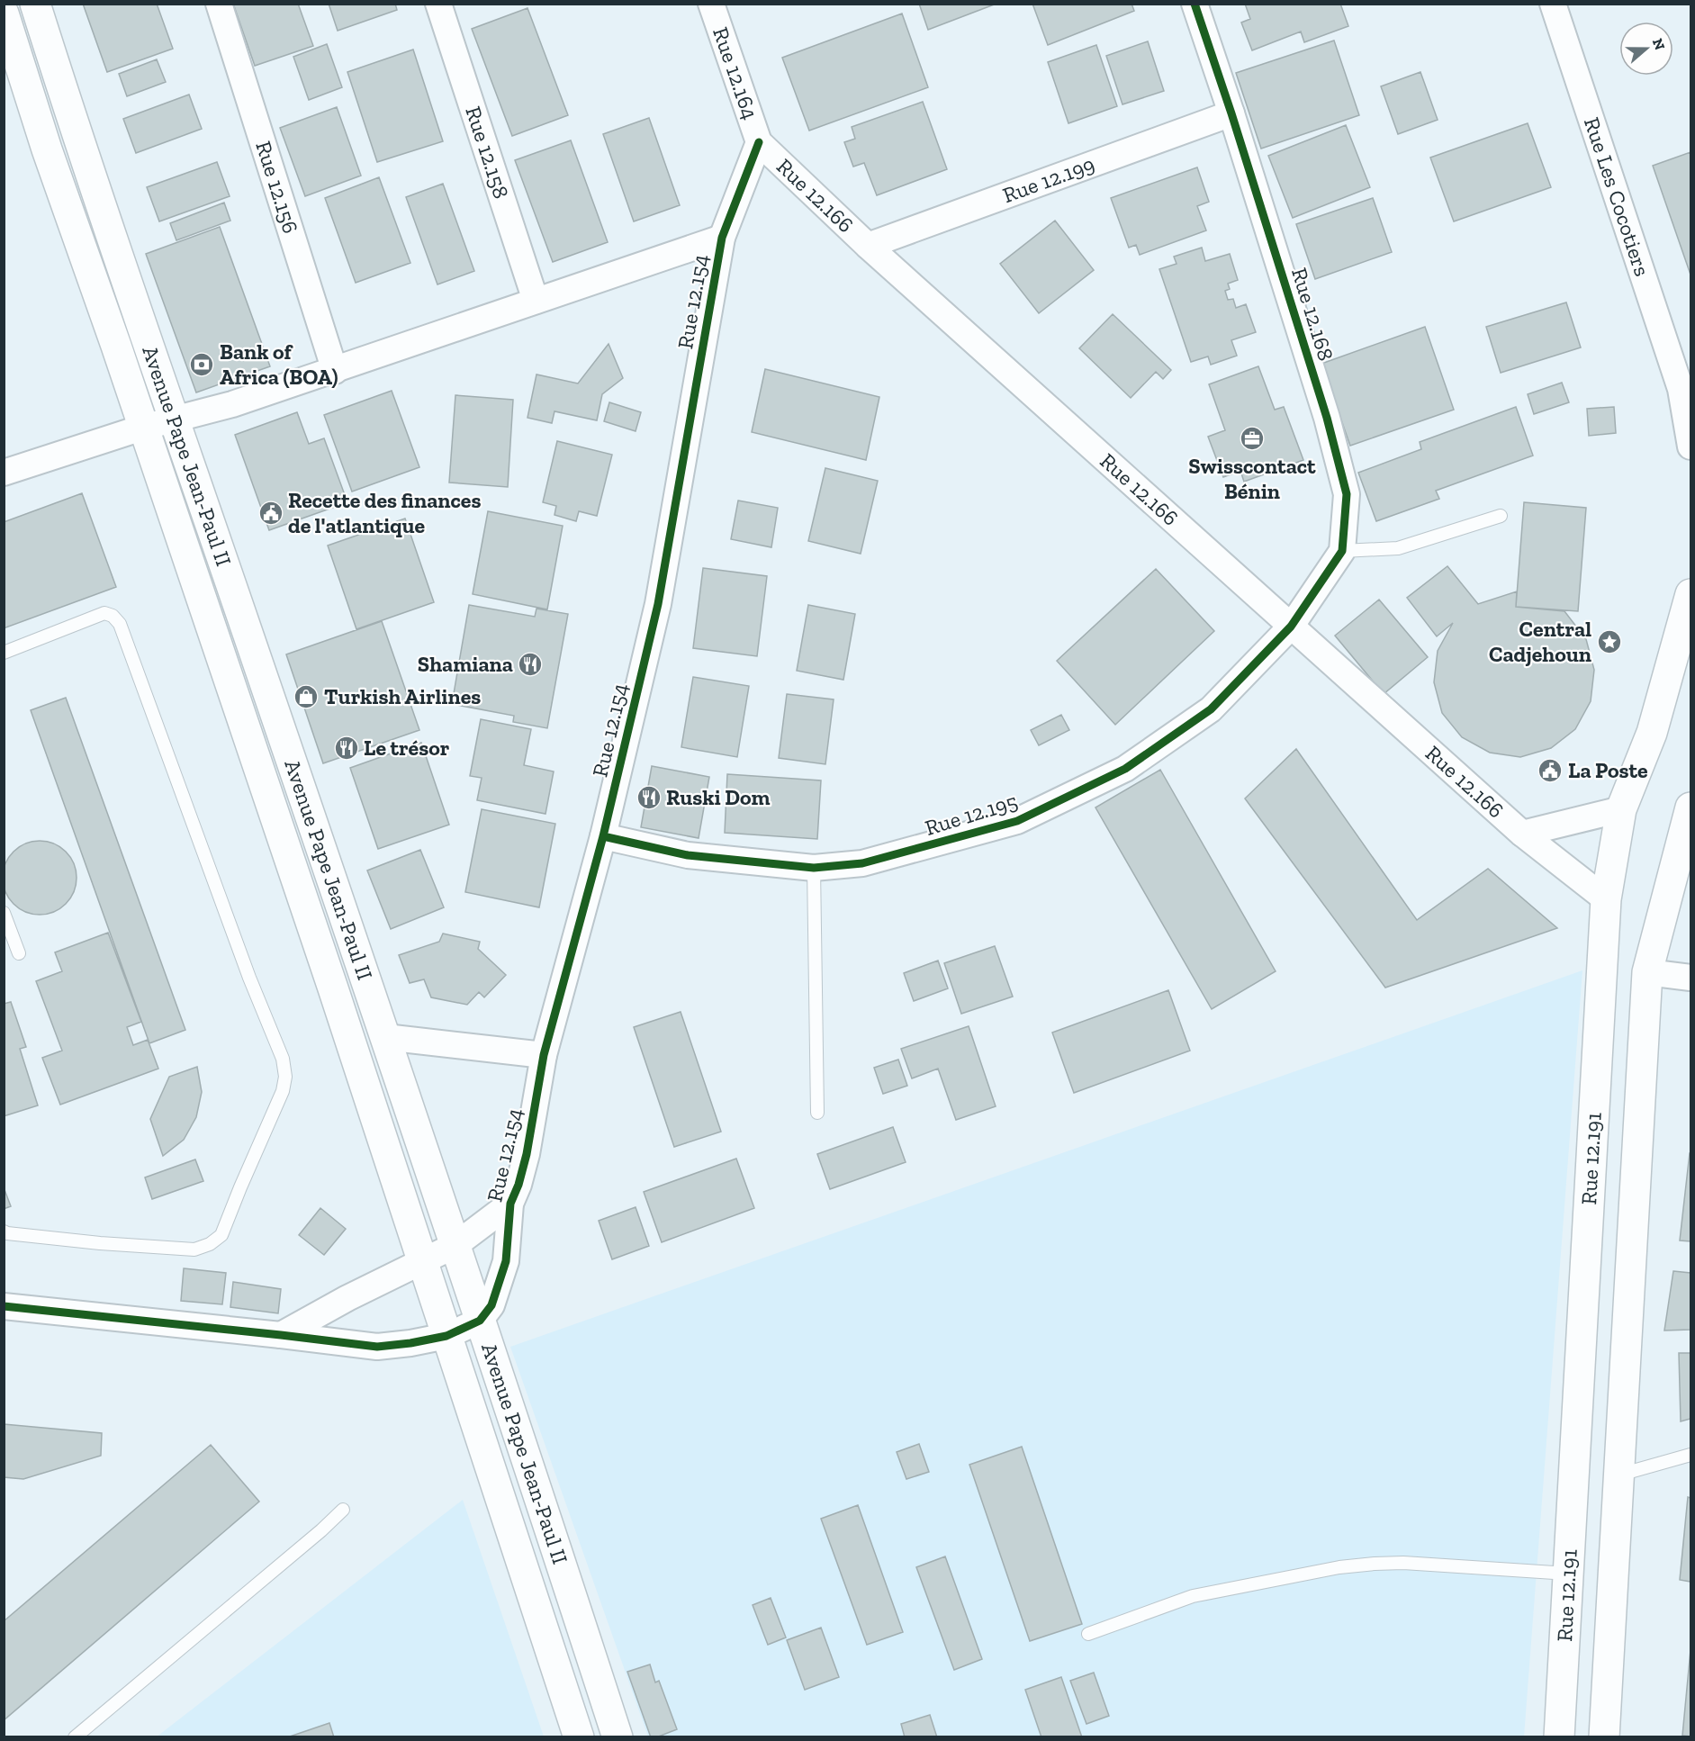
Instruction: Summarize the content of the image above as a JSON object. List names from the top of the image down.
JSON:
{
  "streets": {
    "main road": ["Avenue Pape Jean-Paul II", "Rue 12.191"],
    "street": [
      "Rue 12.164",
      "Rue 12.158",
      "Rue 12.199",
      "Rue 12.156",
      "Rue 12.166",
      "Rue Les Cocotiers",
      "Rue 12.154",
      "Rue 12.168",
      "Rue 12.195"
    ]
  },
  "crossings": [
    ["Rue 12.164", "Rue 12.166"],
    ["Rue 12.164", "Rue 12.154"],
    ["Rue 12.199", "Rue 12.166"],
    ["Rue 12.199", "Rue 12.168"],
    ["Rue 12.166", "Rue 12.154"],
    ["Rue 12.166", "Rue 12.168"],
    ["Rue 12.166", "Rue 12.195"],
    ["Rue 12.166", "Rue 12.191"],
    ["Rue 12.154", "Avenue Pape Jean-Paul II"],
    ["Rue 12.154", "Rue 12.195"],
    ["Rue 12.168", "Rue 12.195"]
  ],
  "places": {
    "bank": ["Bank of Africa (BOA)"],
    "office": ["Swisscontact Bénin"],
    "public building": ["Recette des finances de l'atlantique", "La Poste"],
    "place": ["Central Cadjehoun"],
    "restaurant": ["Shamiana", "Le trésor", "Ruski Dom"],
    "shop": ["Turkish Airlines"]
  },
  "north": "right"
}
